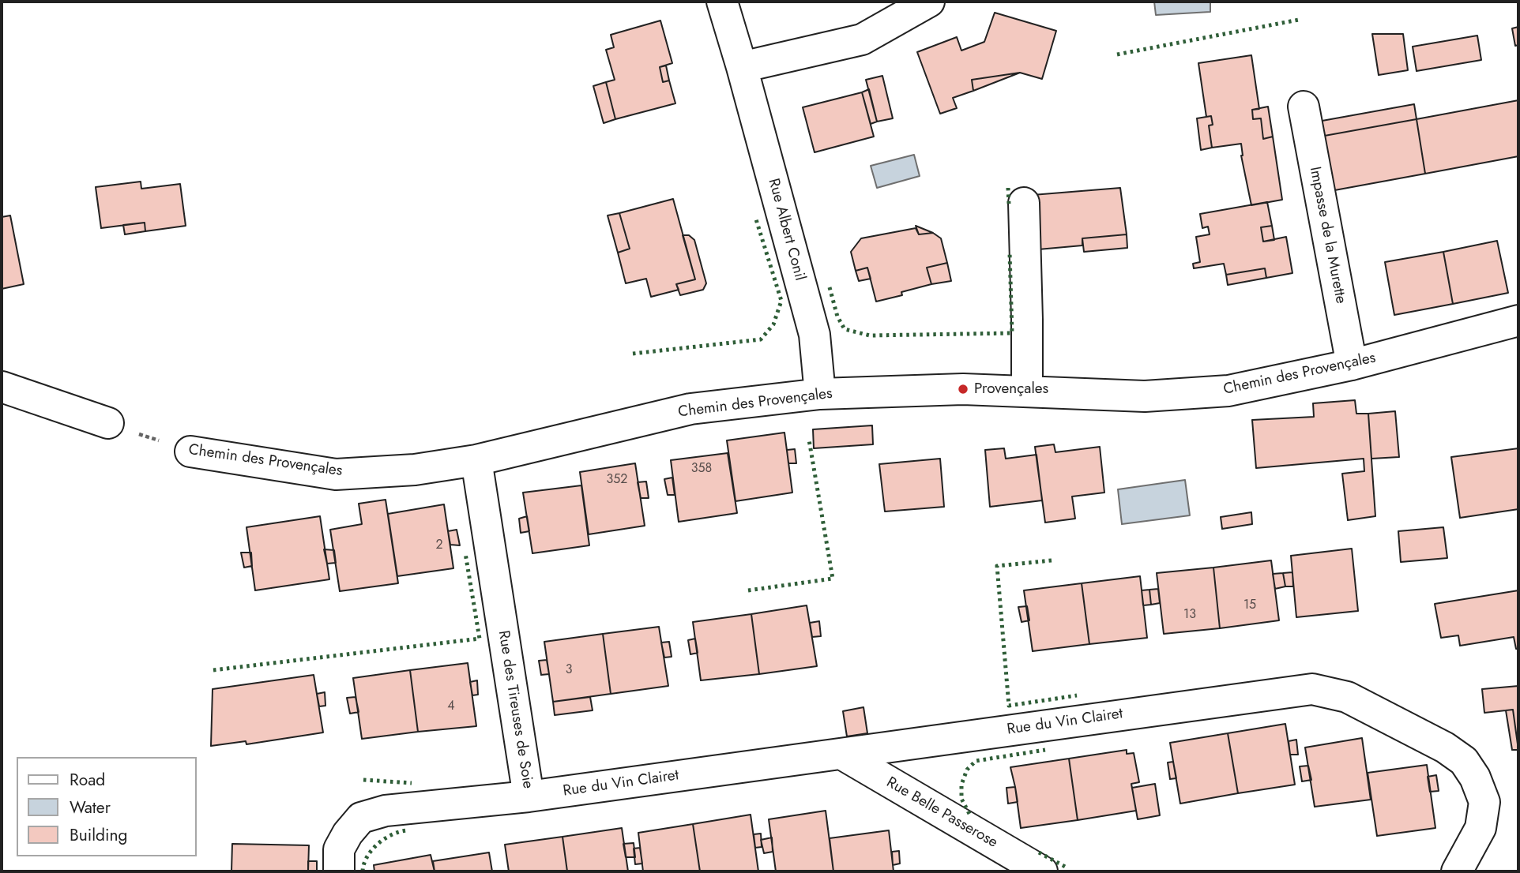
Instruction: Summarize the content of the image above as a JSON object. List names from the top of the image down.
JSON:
{
  "streets": {
    "street": [
      "Rue Albert Conil",
      "Impasse de la Murette",
      "Chemin des Provençales",
      "Rue des Tireuses de Soie",
      "Rue du Vin Clairet",
      "Rue Belle Passerose"
    ]
  },
  "crossings": [
    ["Rue Albert Conil", "Chemin des Provençales"],
    ["Impasse de la Murette", "Chemin des Provençales"],
    ["Chemin des Provençales", "Rue des Tireuses de Soie"],
    ["Rue des Tireuses de Soie", "Rue du Vin Clairet"],
    ["Rue du Vin Clairet", "Rue Belle Passerose"]
  ],
  "places": ["Provençales"],
  "house_numbers": [
    "358",
    "352",
    "2",
    "15",
    "13",
    "3",
    "4"
  ],
  "legend": ["Road", "Water", "Building"]
}
